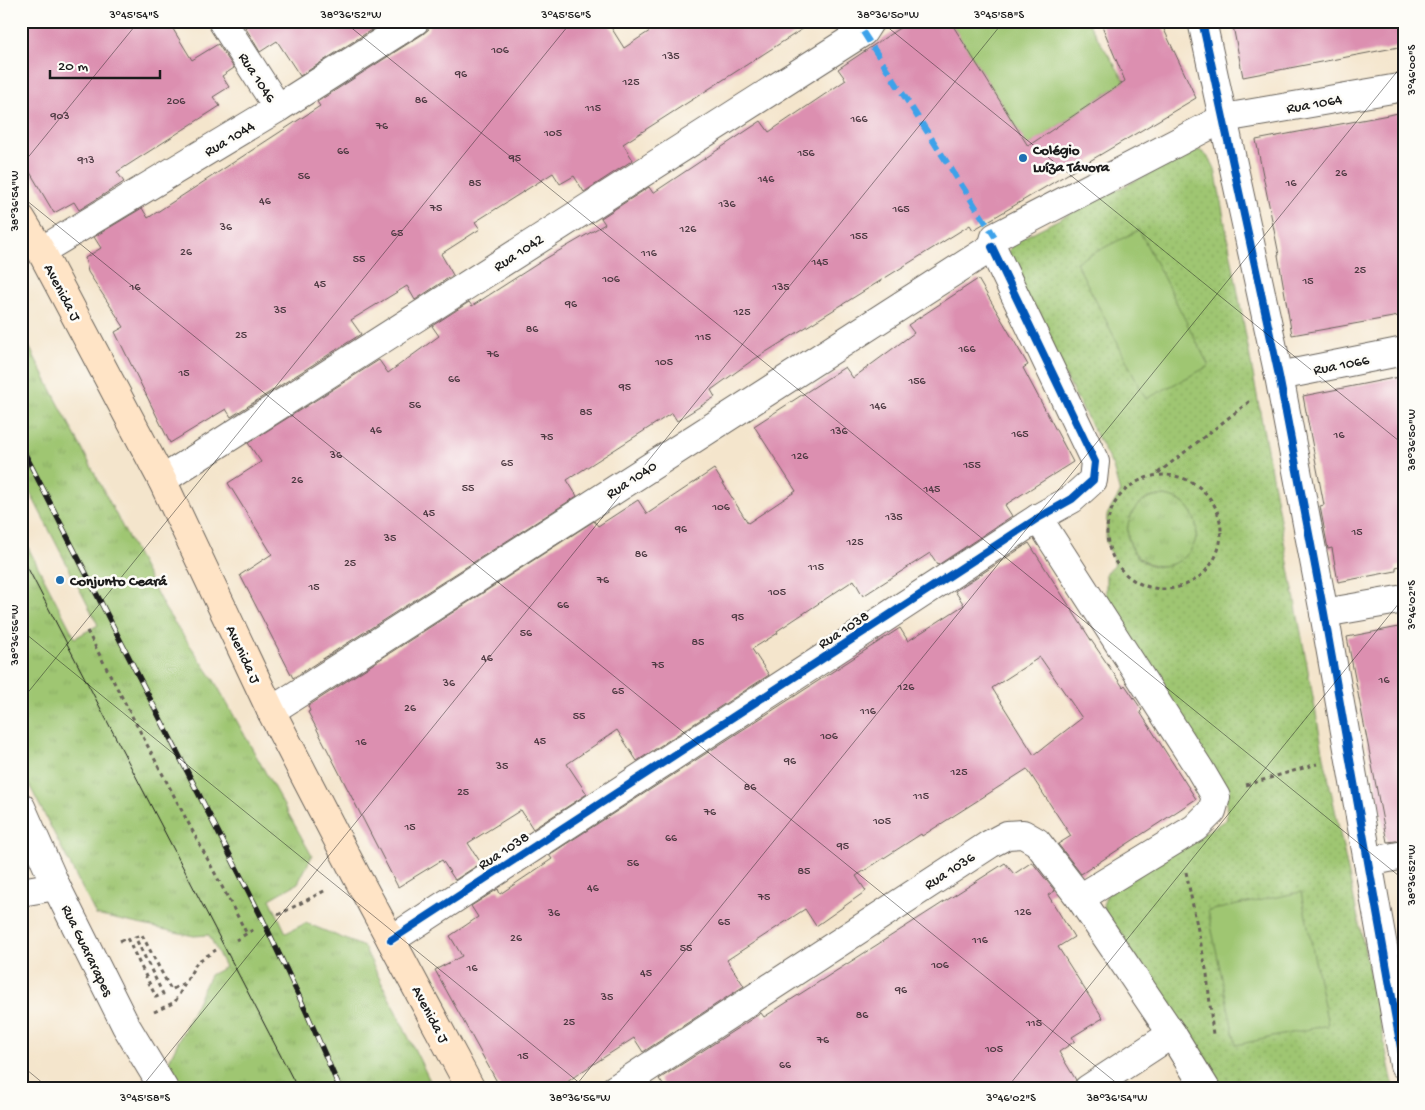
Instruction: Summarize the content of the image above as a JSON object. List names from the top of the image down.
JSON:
{
  "streets": {
    "street": [
      "Rua 1046",
      "Rua 1064",
      "Rua 1044",
      "Rua 1042",
      "Avenida J",
      "Rua 1066",
      "Rua 1040",
      "Rua 1038",
      "Rua 1036",
      "Rua Guararapes"
    ]
  },
  "crossings": [
    ["Rua 1046", "Rua 1044"],
    ["Rua 1064", "Rua 1040"],
    ["Rua 1064", "Rua 1038"],
    ["Rua 1044", "Avenida J"],
    ["Rua 1042", "Avenida J"],
    ["Avenida J", "Rua 1040"],
    ["Avenida J", "Rua 1038"],
    ["Rua 1040", "Rua 1038"]
  ],
  "places": ["Colégio Luíza Távora", "Conjunto Ceará"],
  "house_numbers": [
    "106",
    "135",
    "96",
    "125",
    "86",
    "206",
    "115",
    "903",
    "166",
    "76",
    "105",
    "66",
    "156",
    "95",
    "913",
    "26",
    "56",
    "146",
    "85",
    "16",
    "46",
    "136",
    "75",
    "165",
    "36",
    "126",
    "65",
    "155",
    "26",
    "116",
    "55",
    "145",
    "25",
    "106",
    "15",
    "45",
    "16",
    "135",
    "96",
    "35",
    "125",
    "86",
    "25",
    "115",
    "166",
    "76",
    "105",
    "15",
    "66",
    "156",
    "95",
    "56",
    "146",
    "85",
    "46",
    "136",
    "165",
    "16",
    "75",
    "36",
    "126",
    "65",
    "155",
    "26",
    "55",
    "145",
    "106",
    "45",
    "135",
    "96",
    "15",
    "35",
    "125",
    "86",
    "25",
    "115",
    "76",
    "15",
    "105",
    "66",
    "95",
    "56",
    "85",
    "46",
    "75",
    "16",
    "36",
    "126",
    "65",
    "26",
    "116",
    "55",
    "106",
    "45",
    "16",
    "96",
    "35",
    "125",
    "86",
    "25",
    "115",
    "76",
    "105",
    "15",
    "66",
    "95",
    "56",
    "85",
    "46",
    "75",
    "126",
    "36",
    "65",
    "26",
    "116",
    "55",
    "106",
    "16",
    "45",
    "96",
    "35",
    "86",
    "25",
    "115",
    "76",
    "105",
    "15",
    "66"
  ],
  "scale_bar": "20 m",
  "coordinates": [
    "3°45'54\"S",
    "38°36'52\"W",
    "3°45'56\"S",
    "38°36'50\"W",
    "3°45'58\"S",
    "3°46'00\"S",
    "38°36'54\"W",
    "3°46'02\"S",
    "38°36'56\"W"
  ]
}
